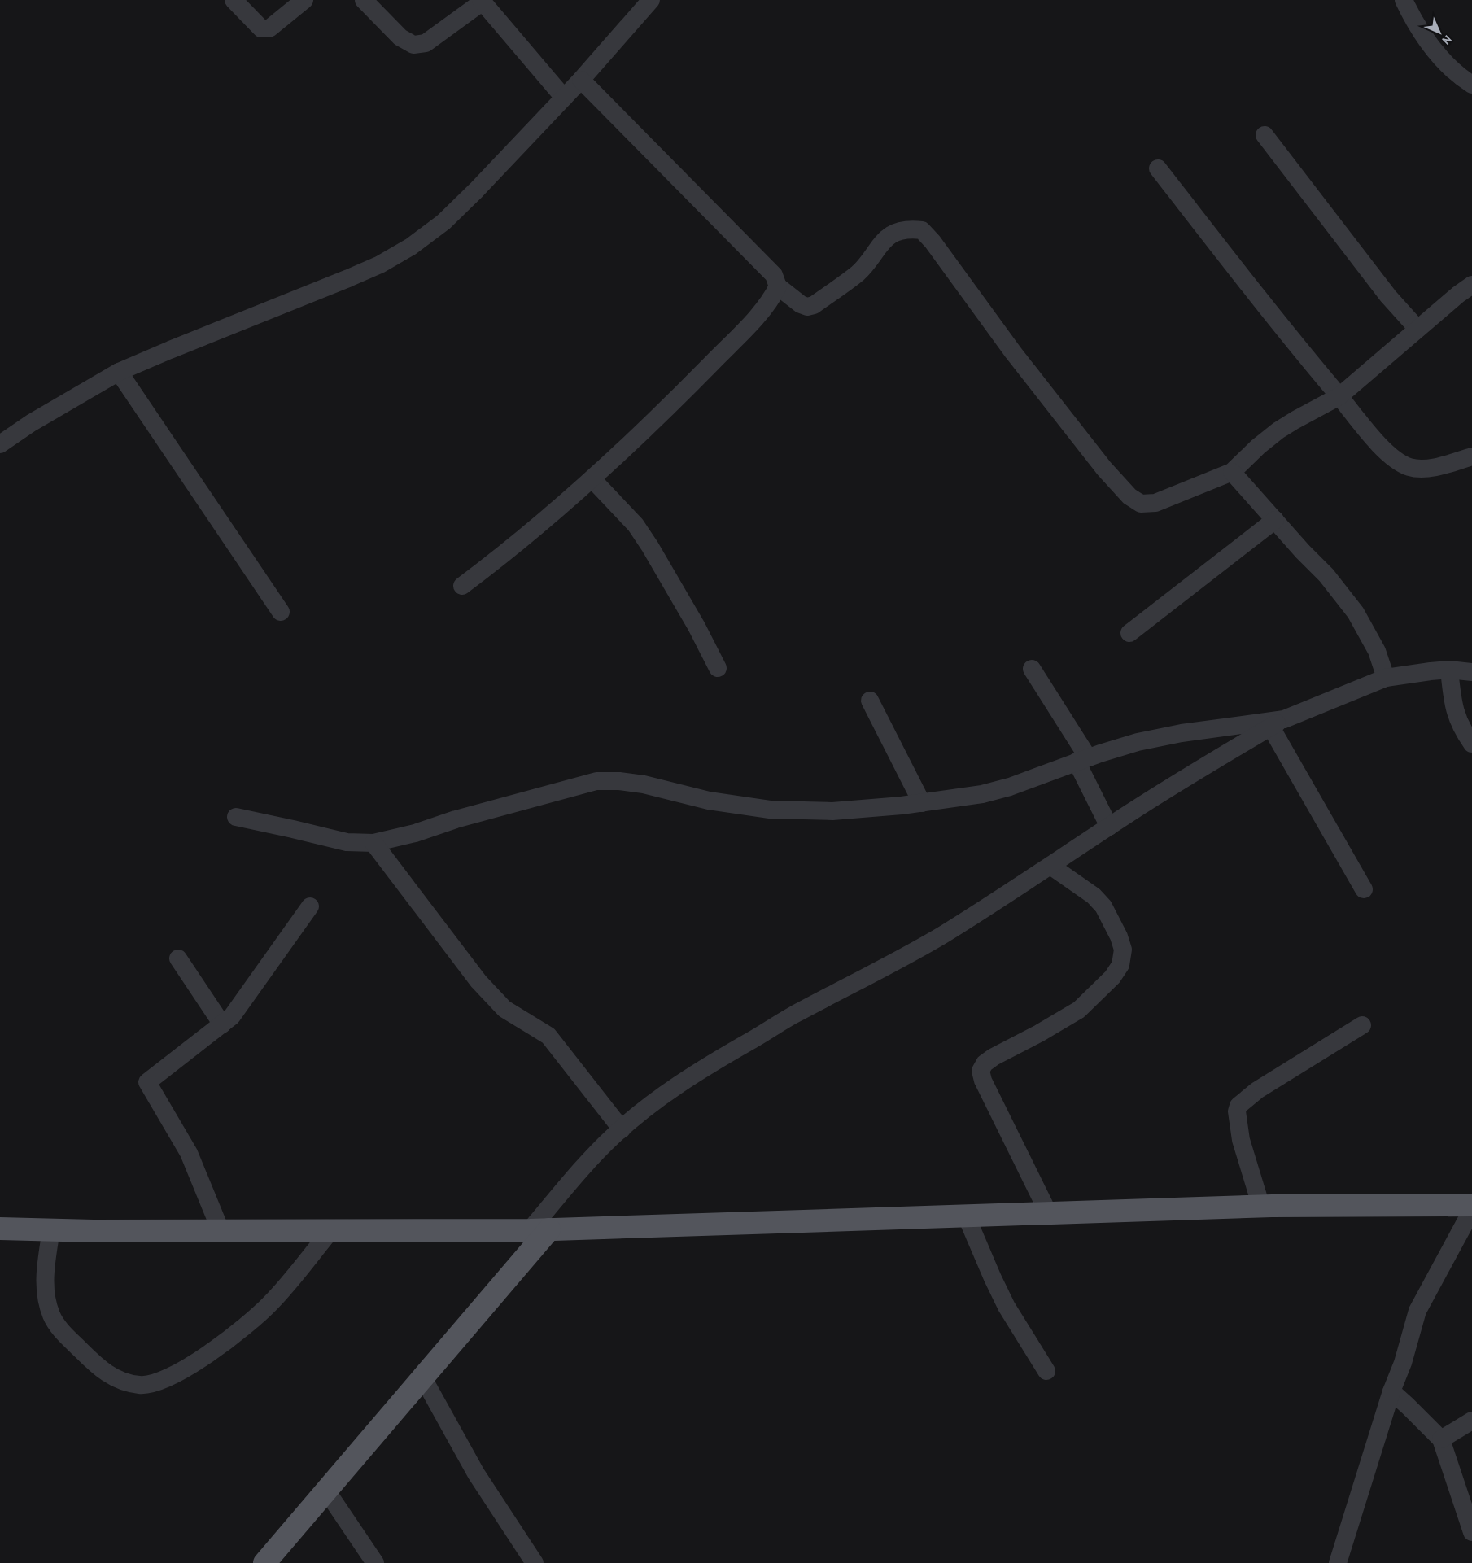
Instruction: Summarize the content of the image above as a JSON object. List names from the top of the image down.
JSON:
{
  "north": "bottom right"
}
